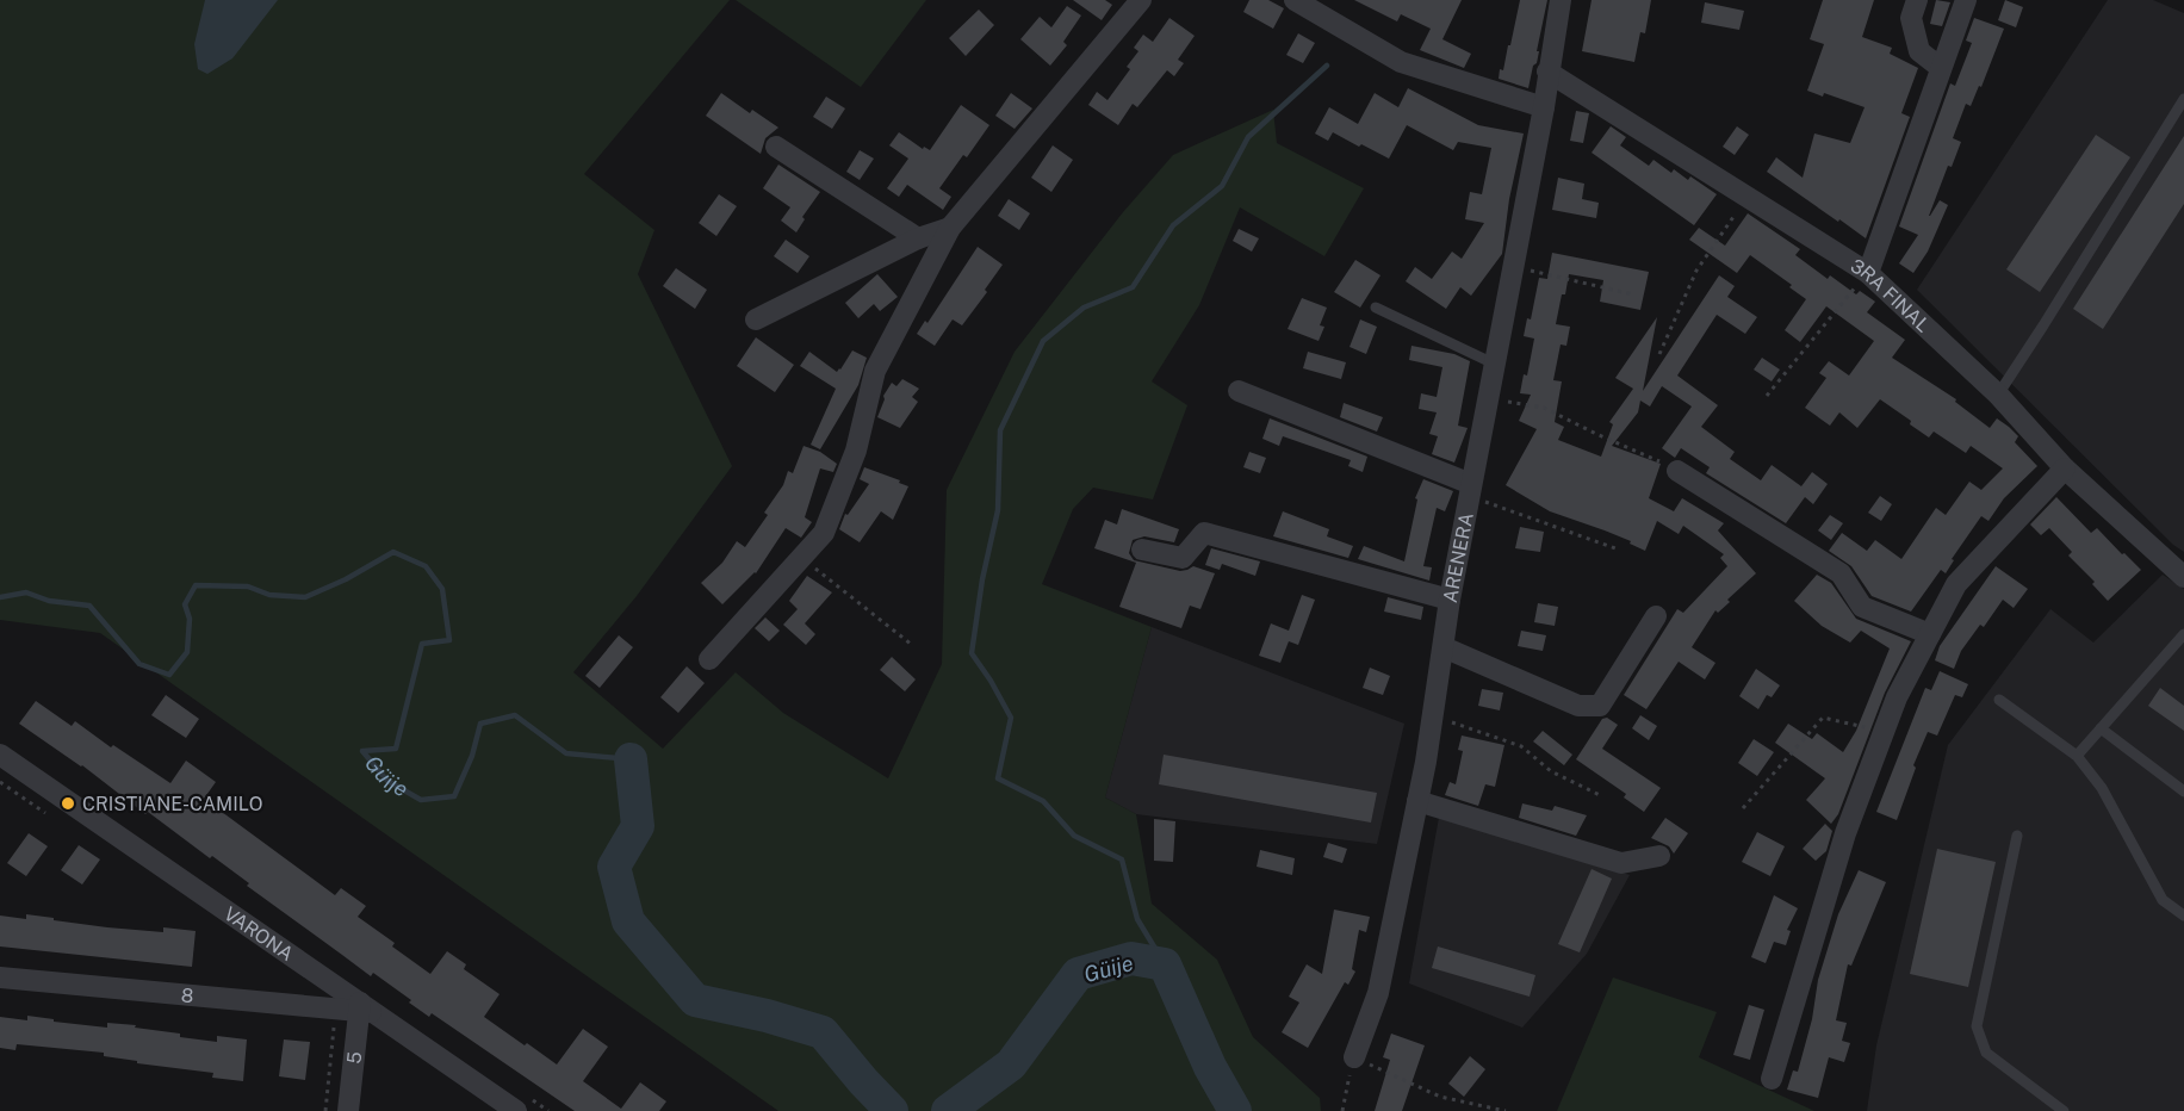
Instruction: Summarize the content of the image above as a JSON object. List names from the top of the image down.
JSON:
{
  "streets": {
    "street": [
      "3RA FINAL",
      "ARENERA",
      "VARONA",
      "8",
      "5"
    ]
  },
  "crossings": [
    ["3RA FINAL", "ARENERA"],
    ["VARONA", "8"],
    ["VARONA", "5"],
    ["8", "5"]
  ],
  "water": ["Güije"],
  "places": ["CRISTIANE-CAMILO"]
}
